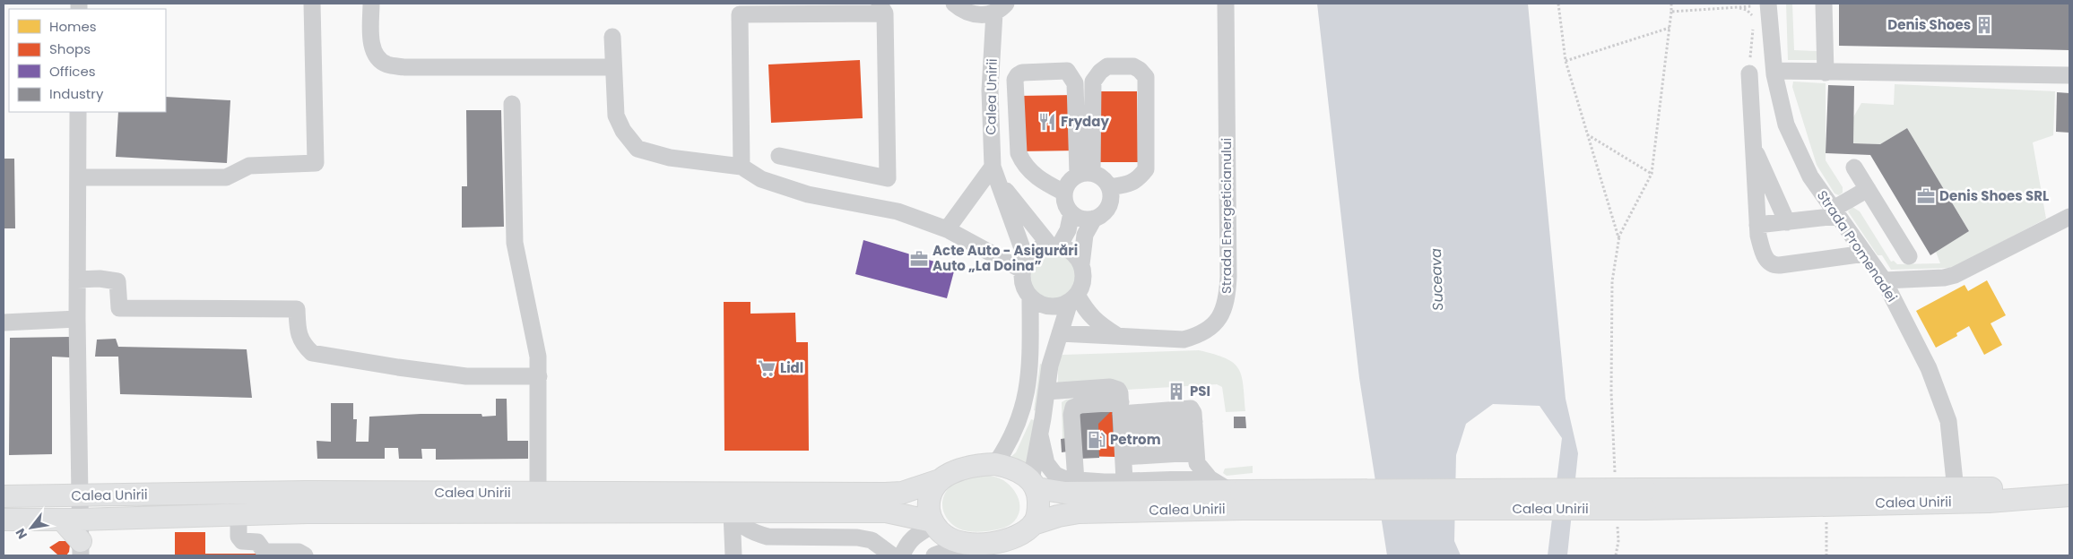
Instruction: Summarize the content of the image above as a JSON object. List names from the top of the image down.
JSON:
{
  "streets": {
    "main road": ["Calea Unirii"],
    "street": ["Strada Energeticianului", "Strada Promenadei"]
  },
  "crossings": [
    ["Calea Unirii", "Strada Energeticianului"],
    ["Calea Unirii", "Strada Promenadei"]
  ],
  "water": ["Suceava"],
  "places": {
    "building": ["Denis Shoes", "PSI"],
    "restaurant": ["Fryday"],
    "office": ["Denis Shoes SRL", "Acte Auto - Asigurări Auto „La Doina”"],
    "supermarket": ["Lidl"],
    "fuel station": ["Petrom"]
  },
  "legend": [
    "Homes",
    "Shops",
    "Offices",
    "Industry"
  ],
  "north": "bottom left"
}
